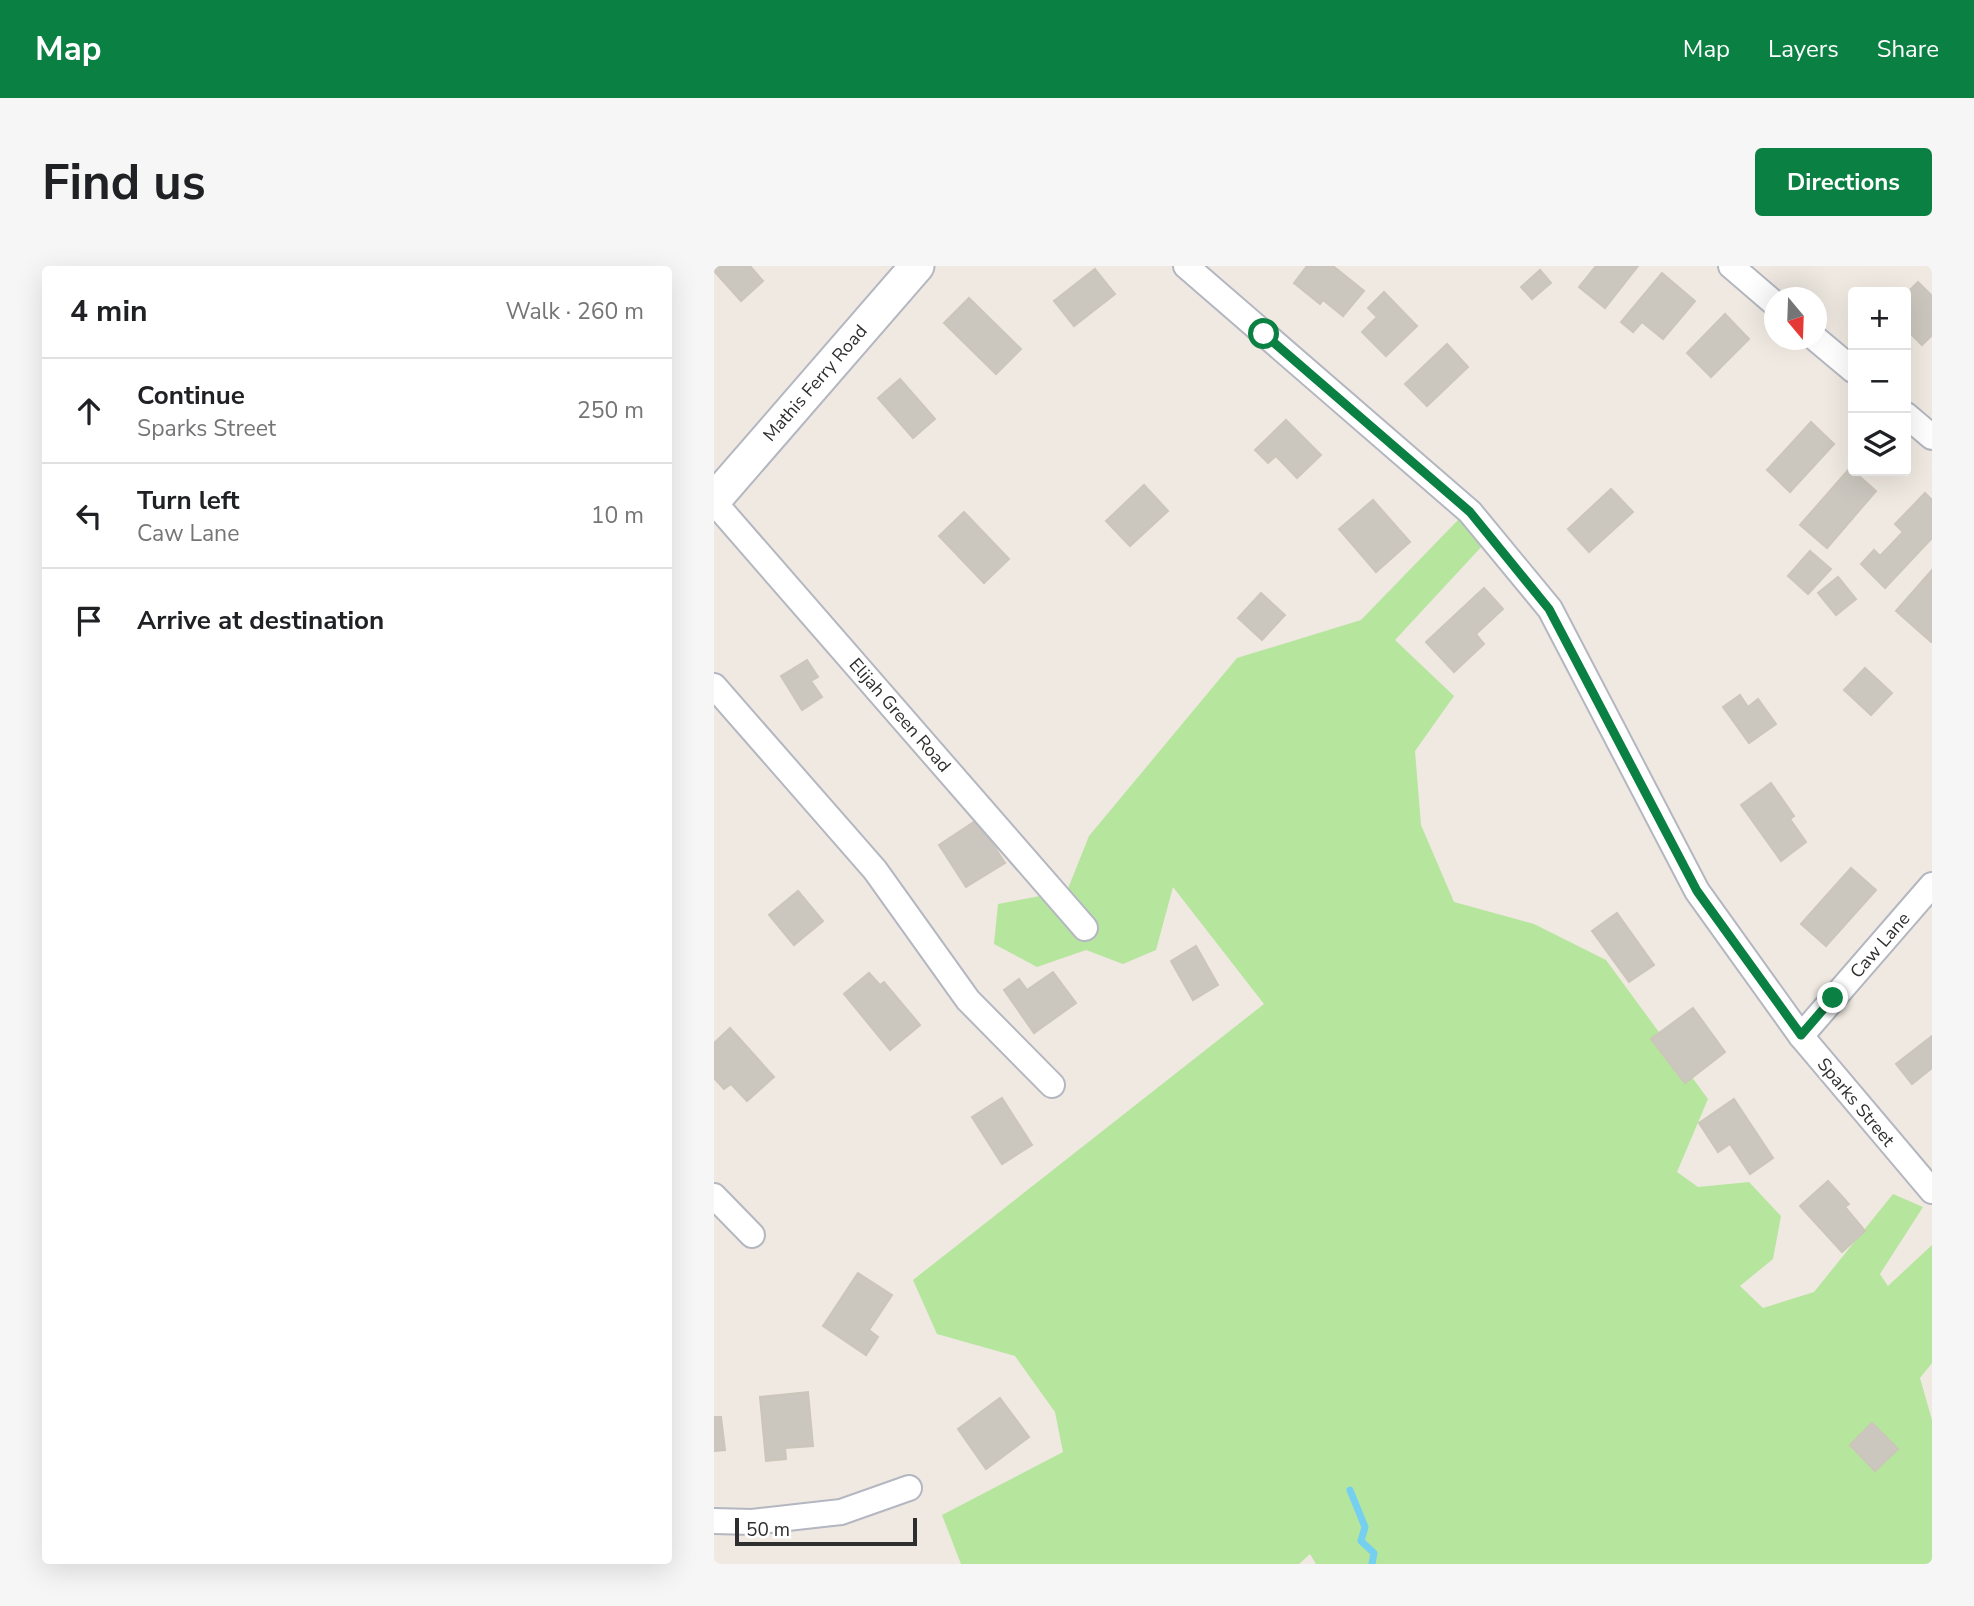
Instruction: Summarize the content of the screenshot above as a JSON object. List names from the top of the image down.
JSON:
{
  "streets": {
    "main road": ["Mathis Ferry Road"],
    "street": ["Elijah Green Road", "Caw Lane", "Sparks Street"]
  },
  "crossings": [
    ["Mathis Ferry Road", "Elijah Green Road"],
    ["Caw Lane", "Sparks Street"]
  ],
  "scale_bar": "50 m",
  "north": "bottom",
  "page": {
    "header": "Map",
    "nav": ["Map", "Layers", "Share"],
    "buttons": "Directions",
    "title": "Find us",
    "heading": ["4 min", "Walk · 260 m"],
    "map_buttons": ["+", "−"],
    "list": [
      ["Continue", "Sparks Street", "250 m"],
      ["Turn left", "Caw Lane", "10 m"],
      "Arrive at destination"
    ],
    "scale": "50 m"
  }
}
